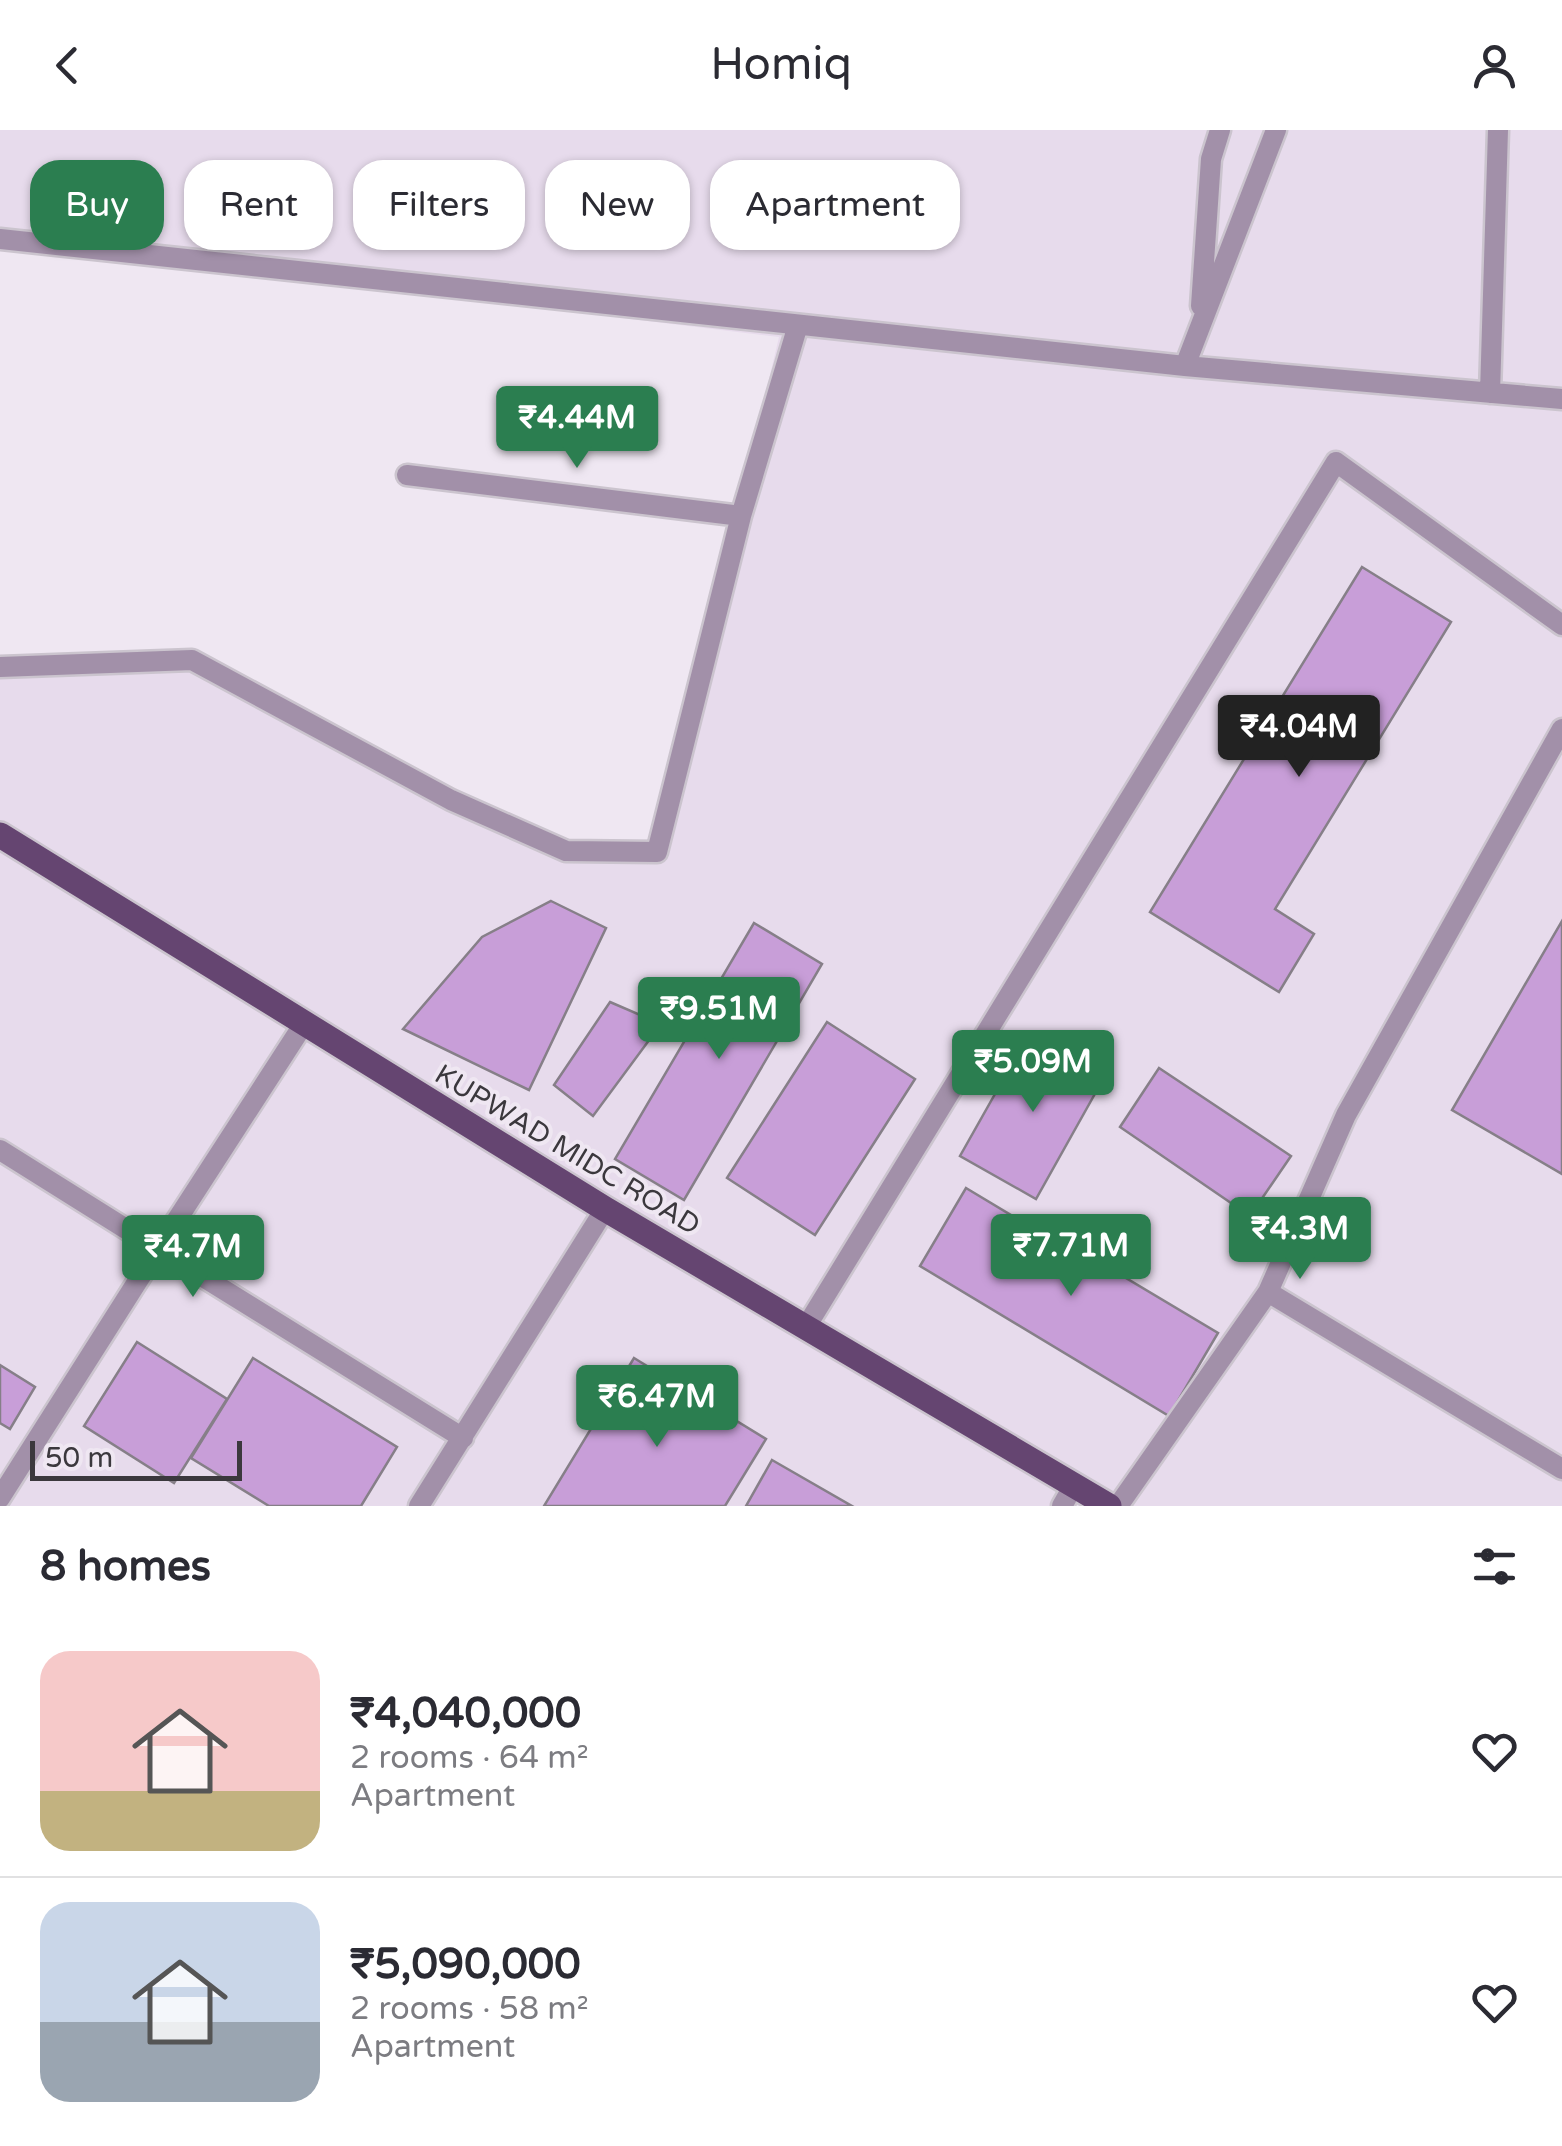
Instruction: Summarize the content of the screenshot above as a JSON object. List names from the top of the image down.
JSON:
{
  "streets": {
    "main road": ["KUPWAD MIDC ROAD"]
  },
  "scale_bar": "50 m",
  "page": {
    "header": "Homiq",
    "chip": [
      "Buy",
      "Rent",
      "Filters",
      "New",
      "Apartment"
    ],
    "price": [
      "₹4.44M",
      "₹4.04M",
      "₹9.51M",
      "₹5.09M",
      "₹4.3M",
      "₹7.71M",
      "₹4.7M",
      "₹6.47M"
    ],
    "scale": "50 m",
    "heading": "8 homes",
    "list": [
      {
        "name": "₹4,040,000",
        "note": "2 rooms · 64 m² · Apartment"
      },
      {
        "name": "₹5,090,000",
        "note": "2 rooms · 58 m² · Apartment"
      }
    ]
  }
}
